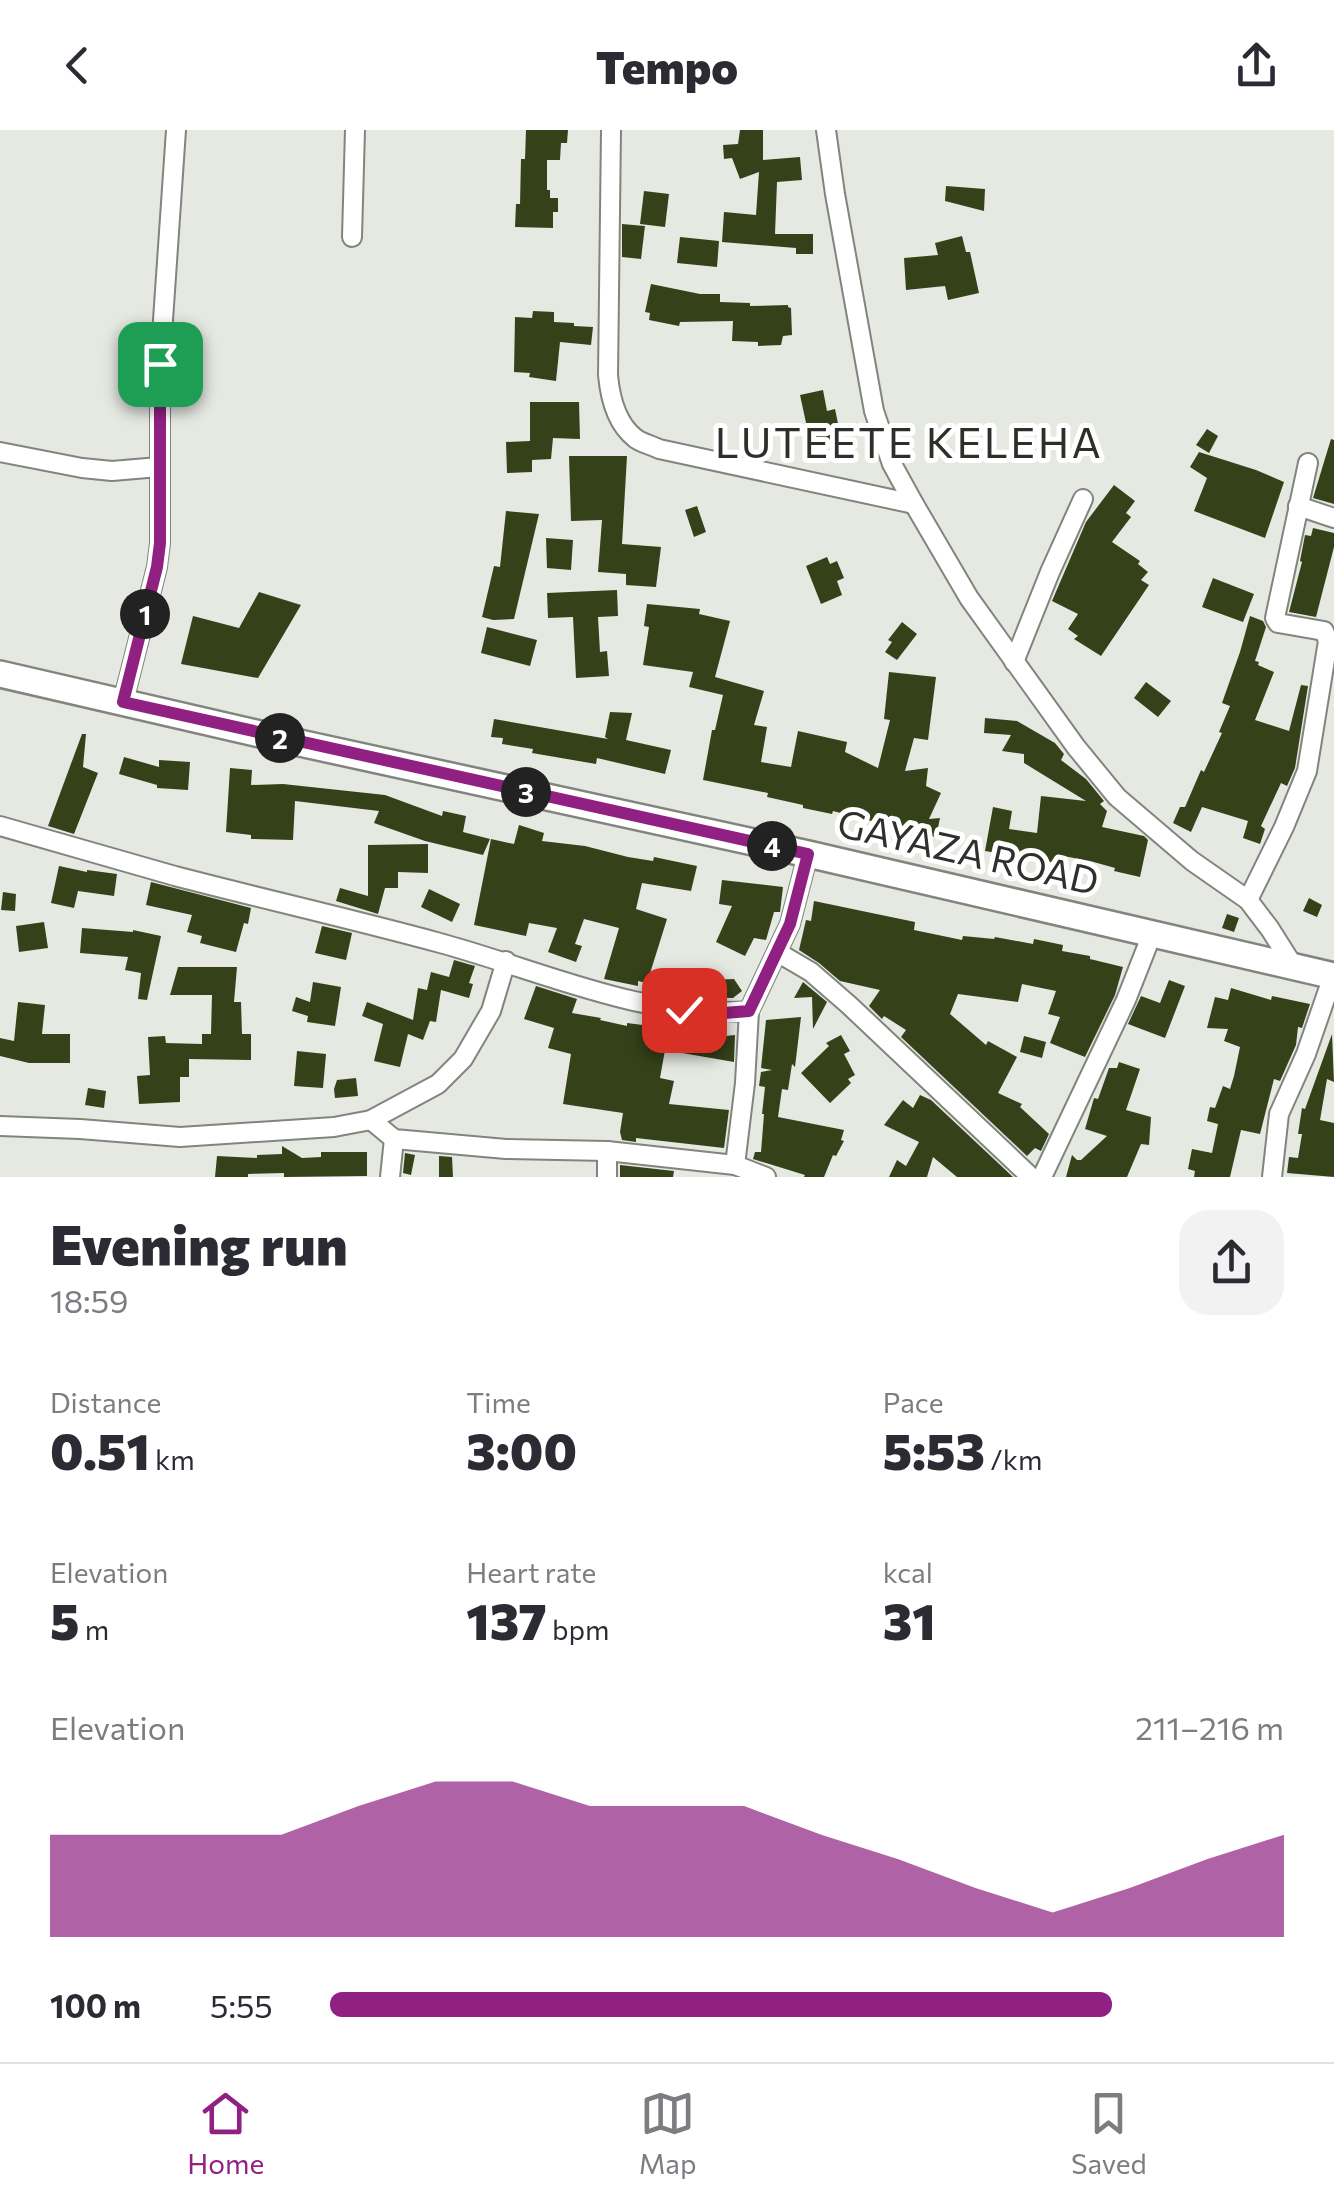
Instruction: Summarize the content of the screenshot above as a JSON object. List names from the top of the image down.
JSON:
{
  "streets": {
    "main road": ["GAYAZA ROAD"]
  },
  "districts": ["LUTEETE KELEHA"],
  "page": {
    "header": "Tempo",
    "pins": [
      "1",
      "2",
      "3",
      "4"
    ],
    "heading": ["Evening run", "18:59"],
    "stats": [
      ["Distance", "0.51 km"],
      ["Time", "3:00"],
      ["Pace", "5:53 /km"],
      ["Elevation", "5 m"],
      ["Heart rate", "137 bpm"],
      ["kcal", "31"]
    ],
    "chart": ["Elevation", "211–216 m"],
    "list": [
      {
        "name": "100 m",
        "note": "5:55"
      }
    ],
    "tabs": ["Home", "Map", "Saved"]
  }
}
